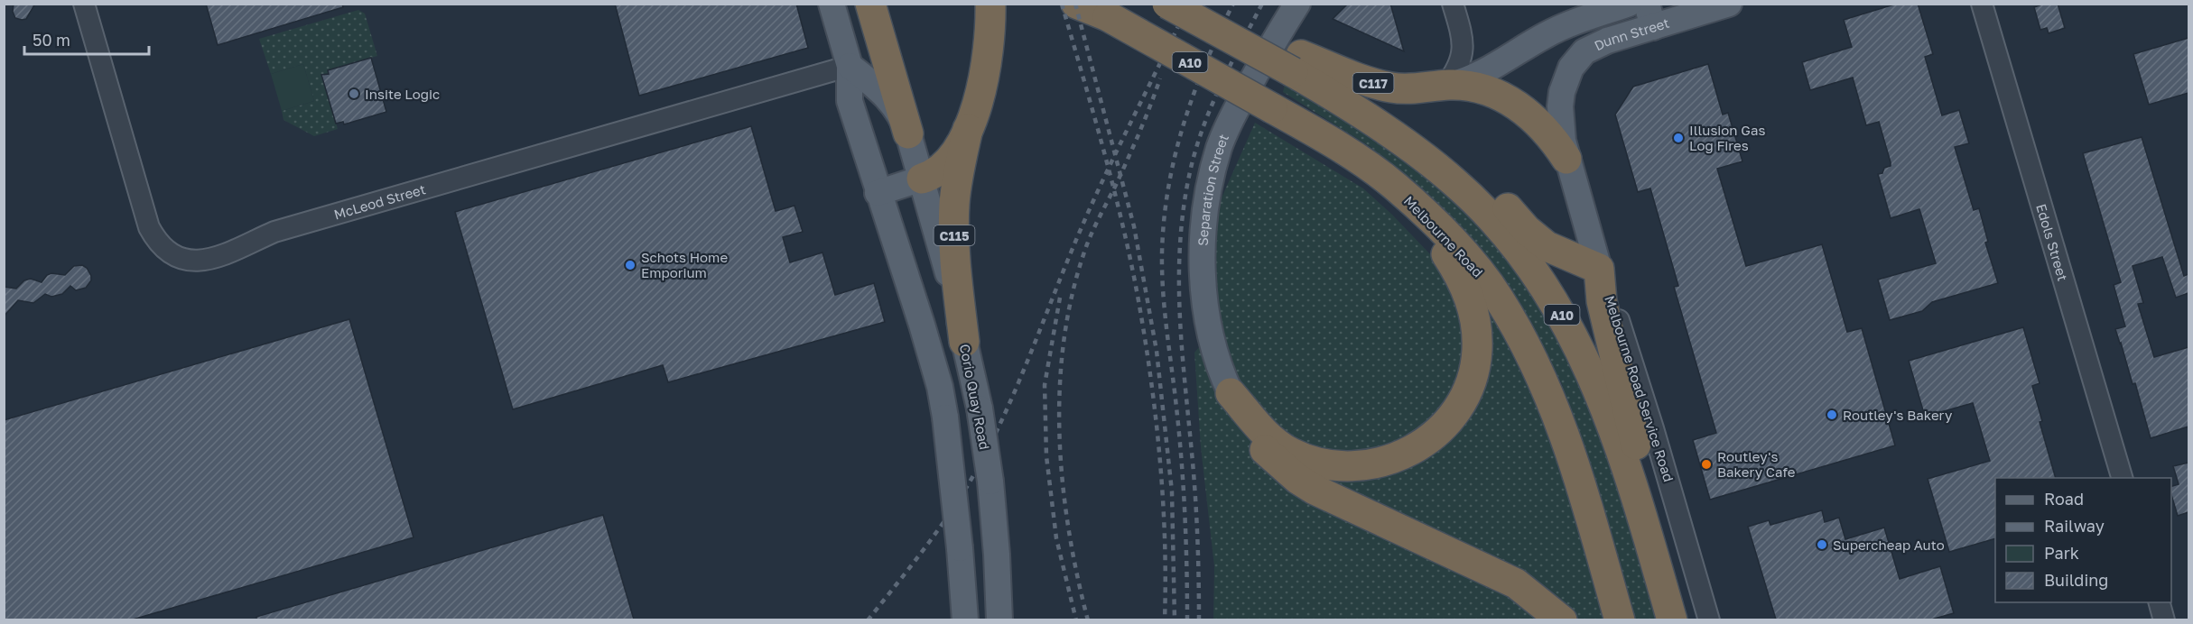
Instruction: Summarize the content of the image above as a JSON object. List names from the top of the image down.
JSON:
{
  "streets": {
    "highway": [
      "A10",
      "C117",
      "C115",
      "Melbourne Road"
    ],
    "main road": [
      "Dunn Street",
      "Separation Street",
      "Melbourne Road Service Road",
      "Corio Quay Road"
    ],
    "street": ["McLeod Street", "Edols Street"]
  },
  "crossings": [
    ["Dunn Street", "Melbourne Road Service Road"],
    ["A10", "C117"],
    ["McLeod Street", "Corio Quay Road"],
    ["C115", "Corio Quay Road"]
  ],
  "places": [
    "Insite Logic",
    "Illusion Gas Log Fires",
    "Schots Home Emporium",
    "Routley's Bakery",
    "Routley's Bakery Cafe",
    "Supercheap Auto"
  ],
  "legend": [
    "Road",
    "Railway",
    "Park",
    "Building"
  ],
  "scale_bar": "50 m"
}
